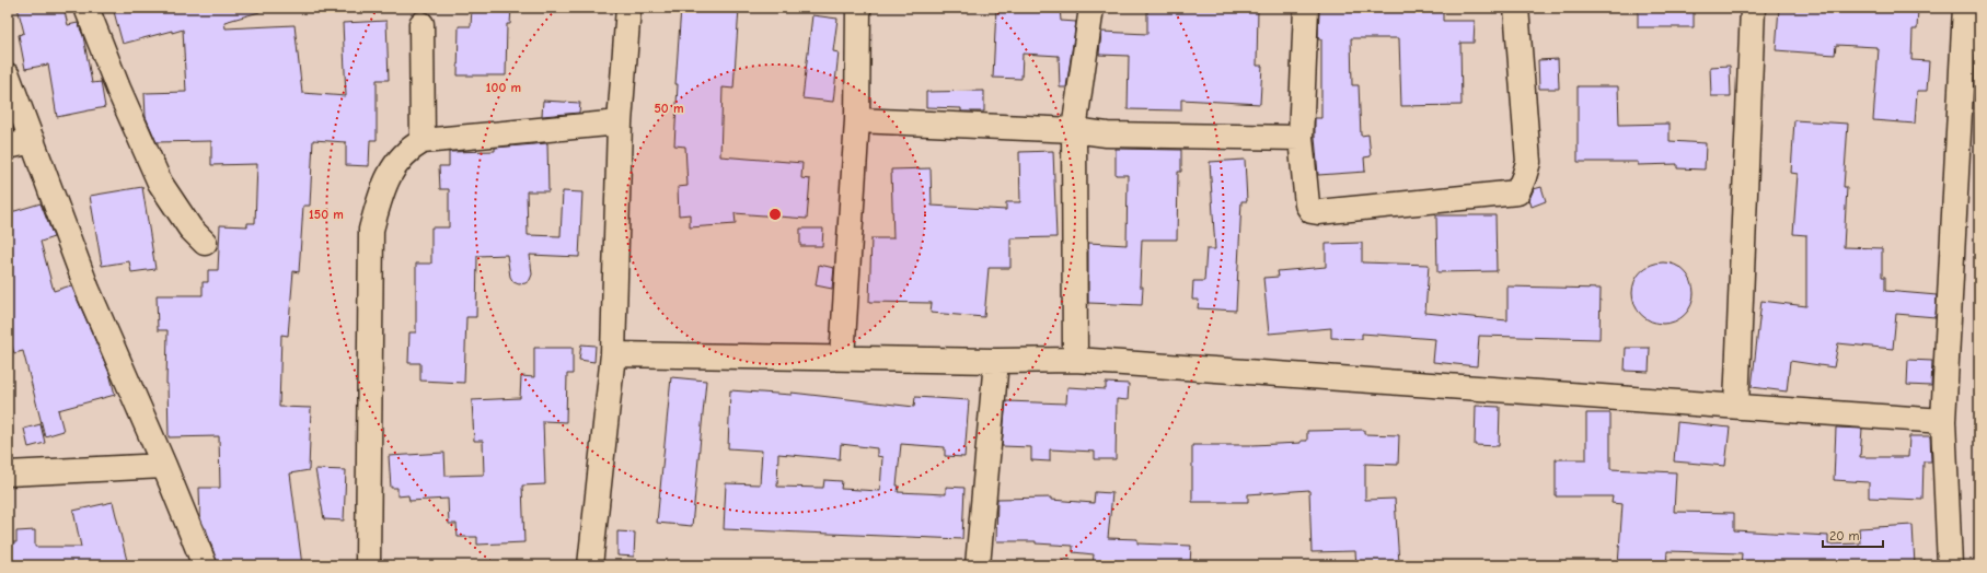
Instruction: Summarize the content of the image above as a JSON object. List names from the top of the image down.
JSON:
{
  "scale_bar": "20 m",
  "rings": ["100 m", "50 m", "150 m"]
}
